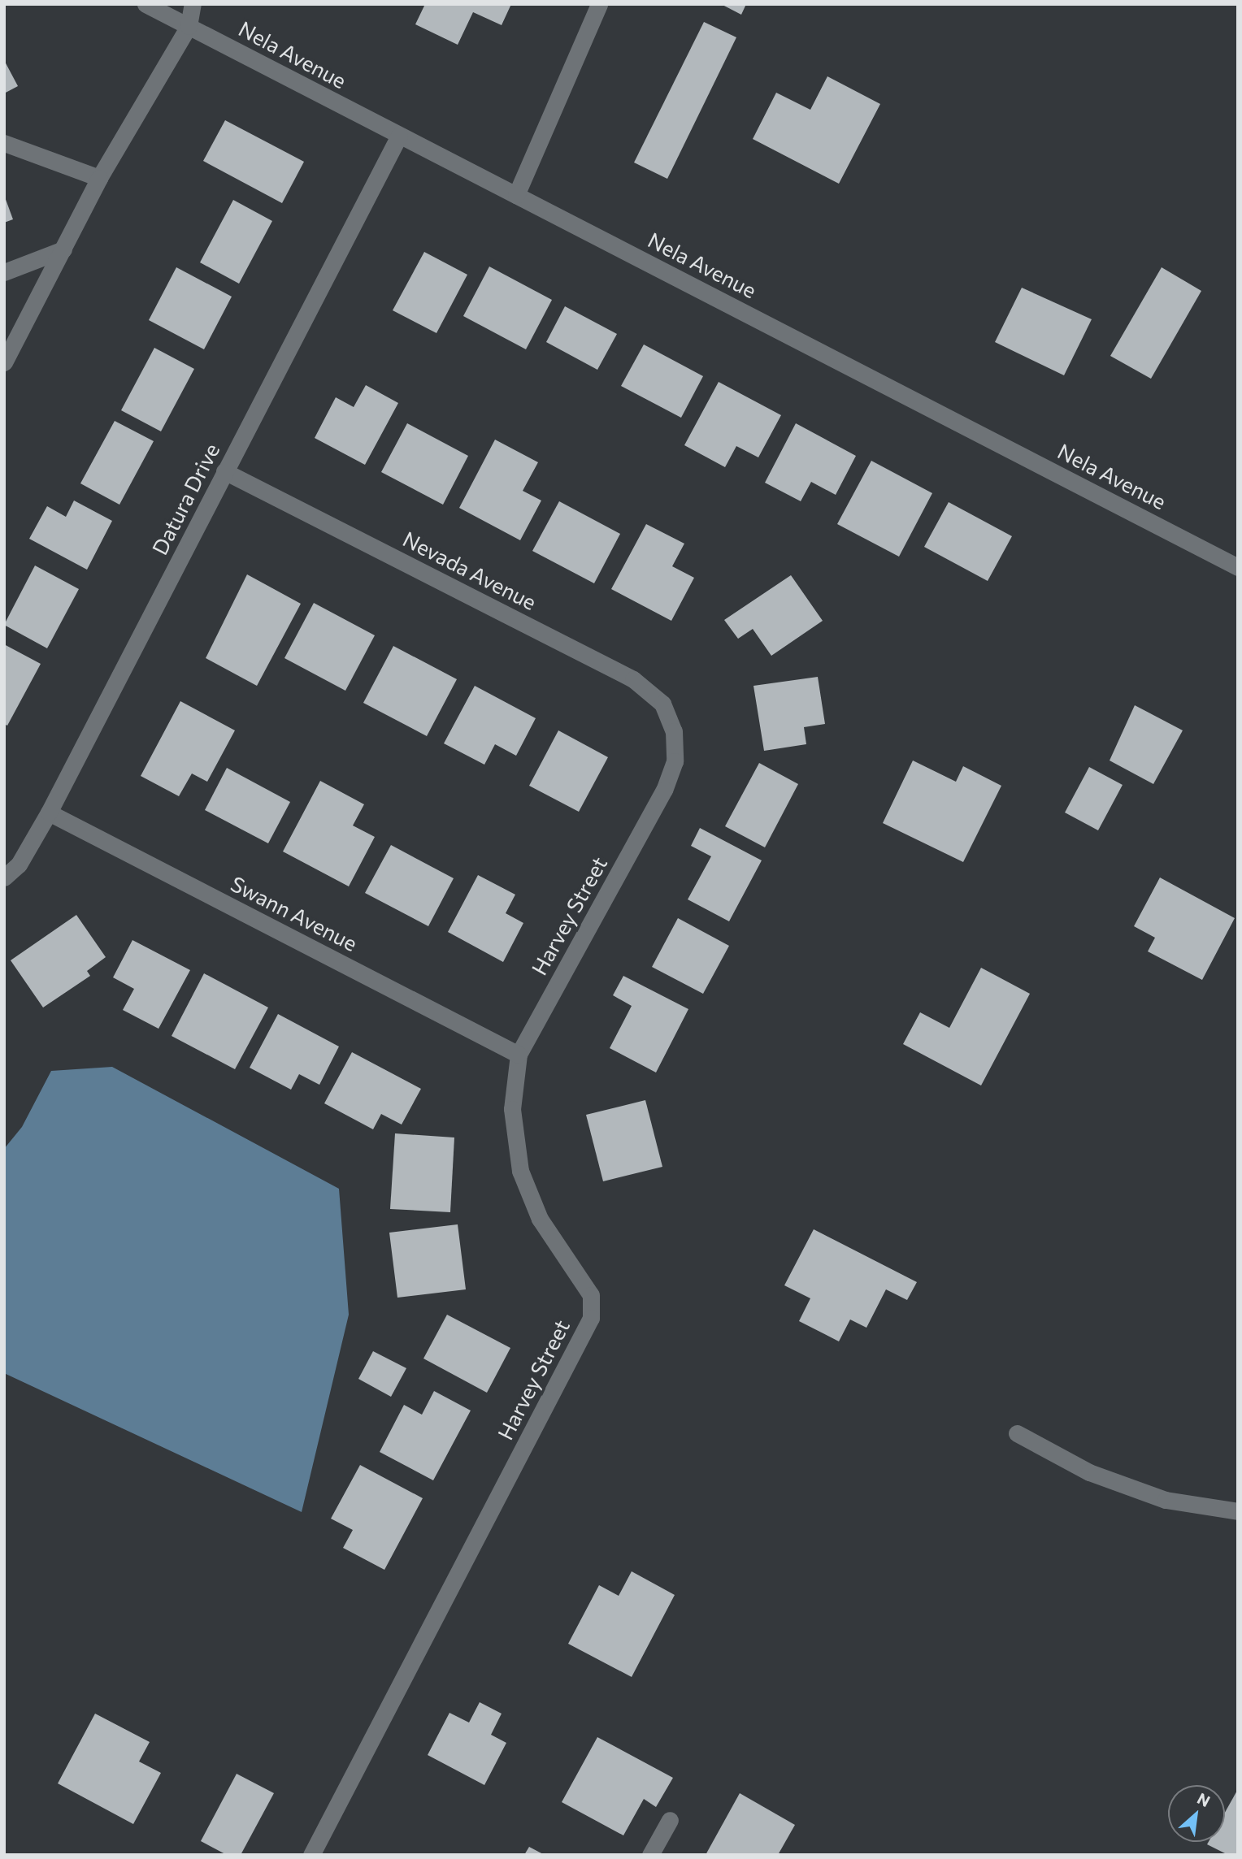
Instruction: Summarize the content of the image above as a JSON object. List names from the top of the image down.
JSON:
{
  "streets": {
    "street": [
      "Nela Avenue",
      "Datura Drive",
      "Nevada Avenue",
      "Swann Avenue",
      "Harvey Street"
    ]
  },
  "crossings": [
    ["Nela Avenue", "Datura Drive"],
    ["Datura Drive", "Nevada Avenue"],
    ["Datura Drive", "Swann Avenue"],
    ["Nevada Avenue", "Harvey Street"],
    ["Swann Avenue", "Harvey Street"]
  ],
  "north": "top right"
}
